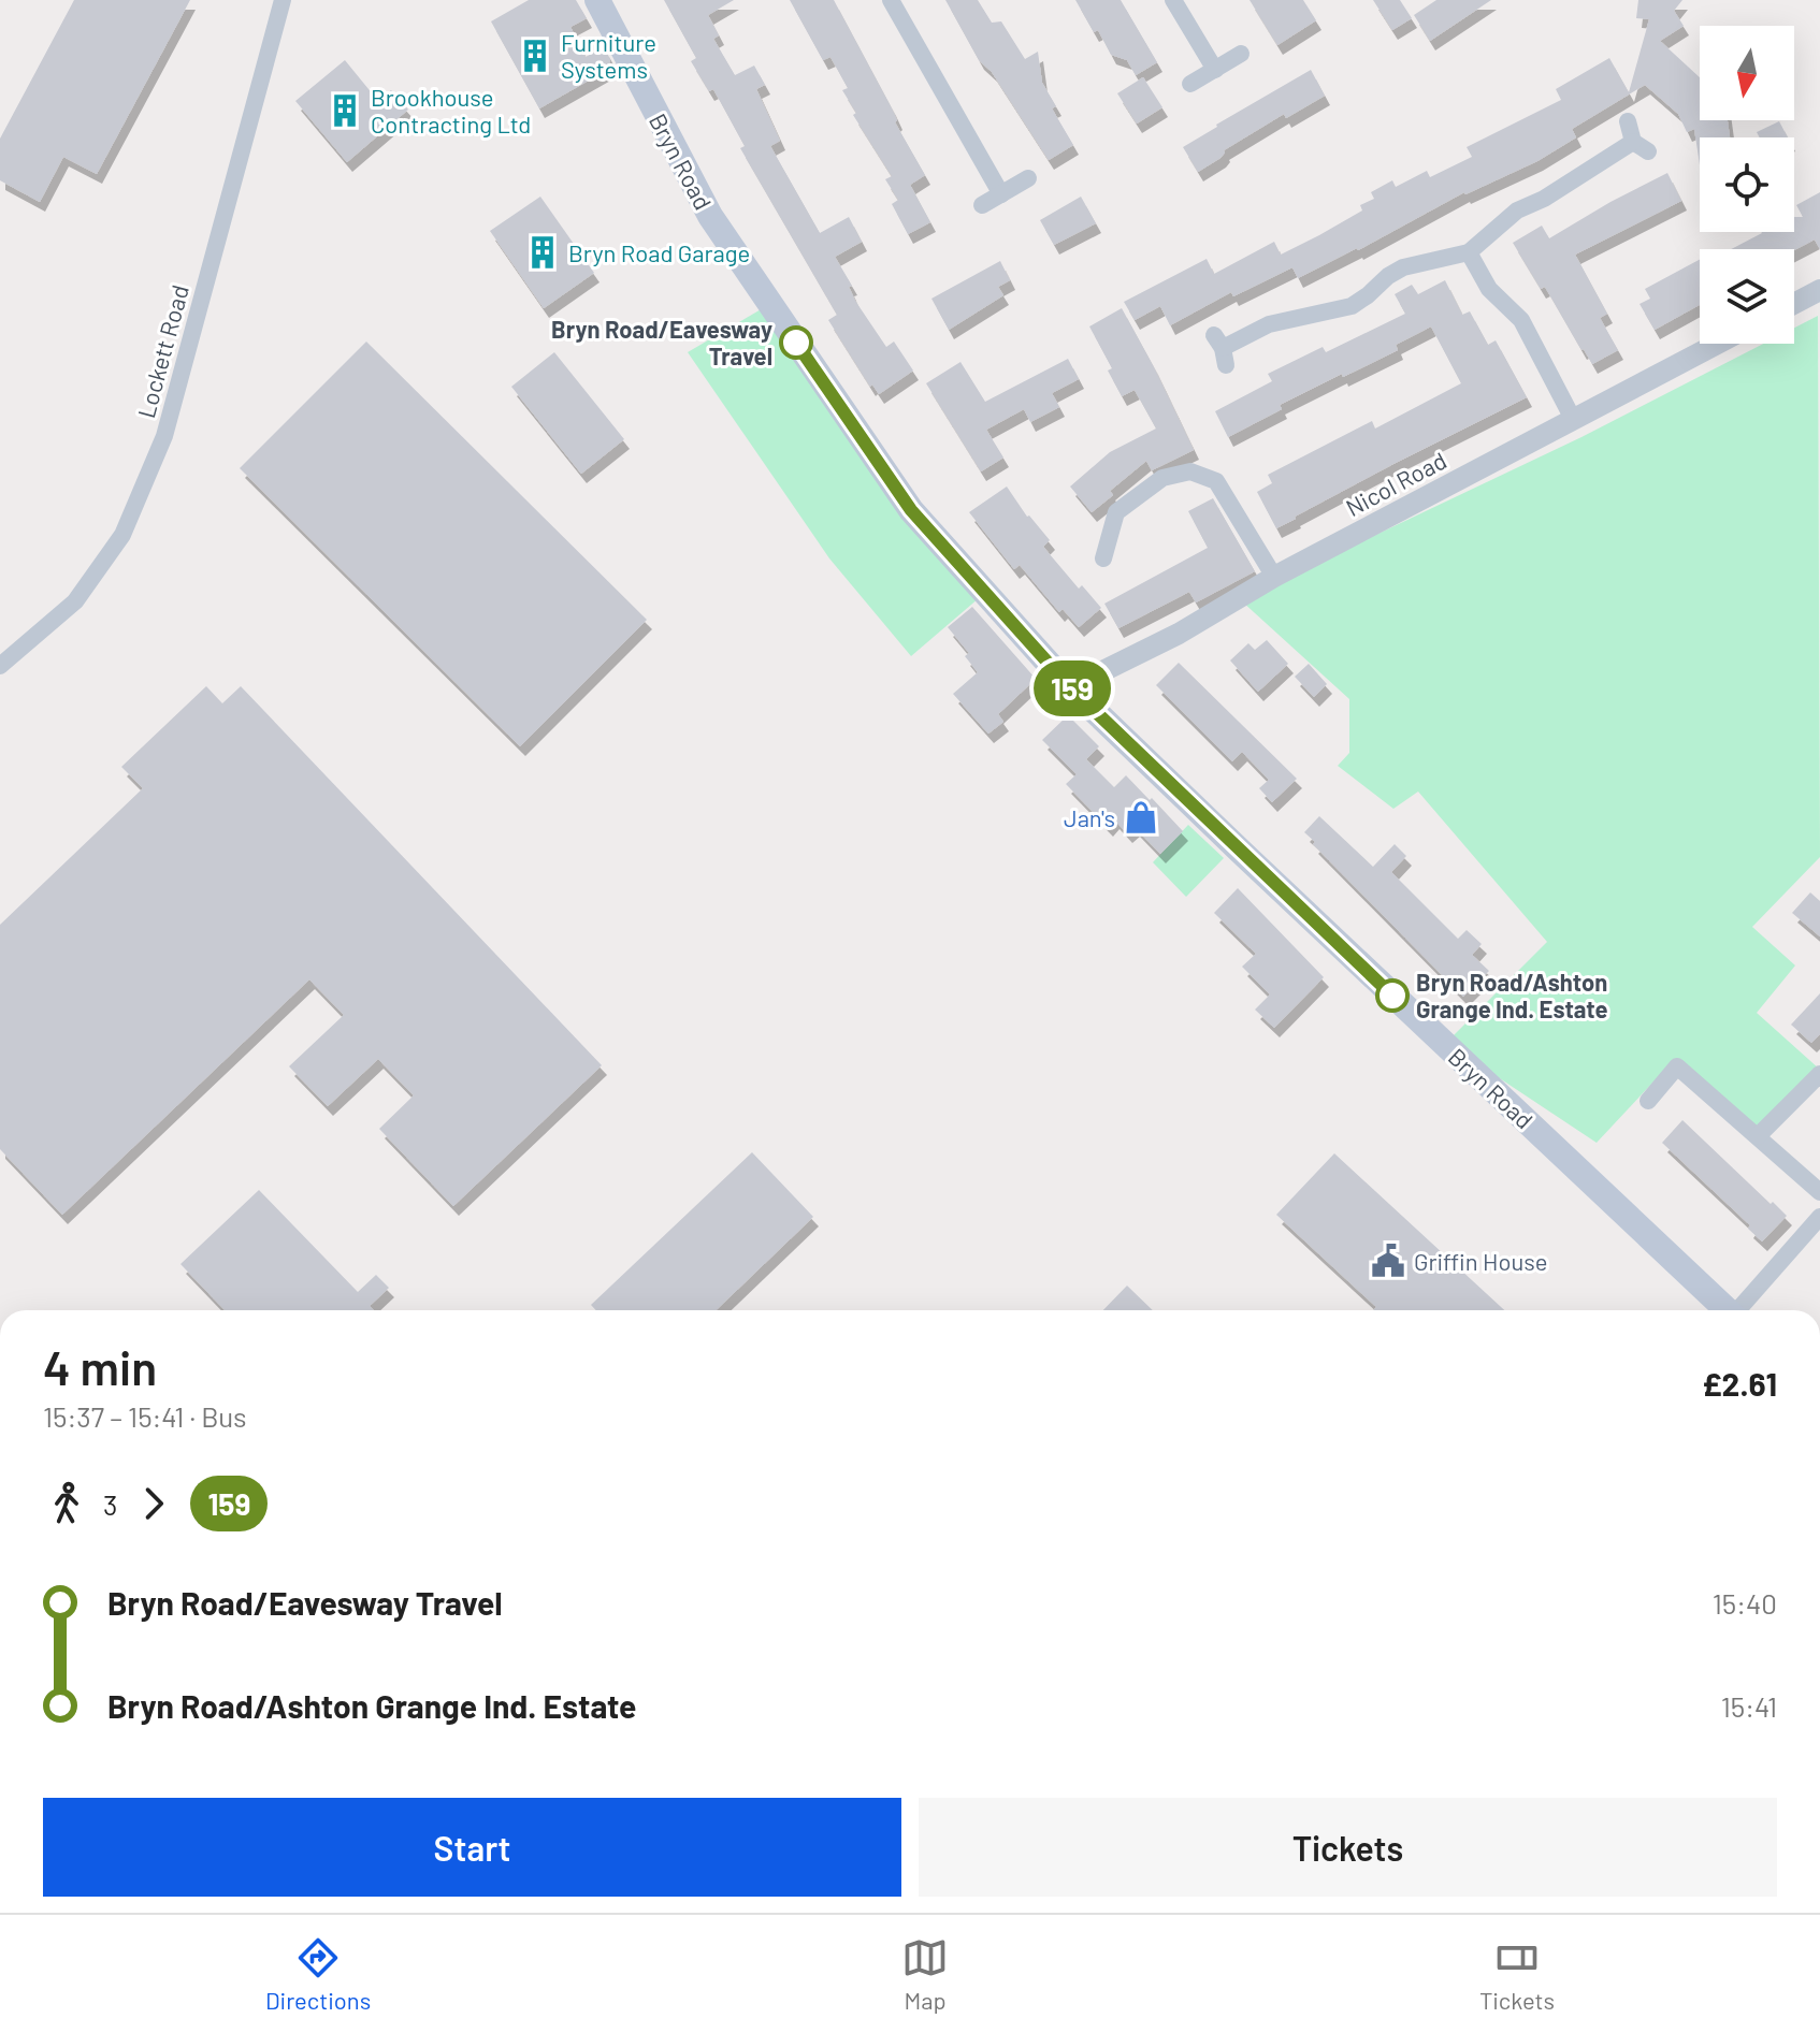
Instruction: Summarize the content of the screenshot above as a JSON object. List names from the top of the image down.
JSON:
{
  "streets": {
    "main road": ["Bryn Road"],
    "street": ["Lockett Road", "Nicol Road"]
  },
  "crossings": [
    ["Bryn Road", "Nicol Road"]
  ],
  "places": {
    "building": ["Furniture Systems", "Brookhouse Contracting Ltd", "Bryn Road Garage"],
    "other": ["Bryn Road/Eavesway Travel", "Bryn Road/Ashton Grange Ind. Estate"],
    "shop": ["Jan's"],
    "public building": ["Griffin House"]
  },
  "lines": ["bus line 159"],
  "north": "bottom",
  "page": {
    "on_map": "159",
    "heading": ["4 min", "15:37 – 15:41 · Bus", "£2.61"],
    "legs": ["3", "159"],
    "list": [
      {
        "name": "Bryn Road/Eavesway Travel",
        "value": "15:40"
      },
      {
        "name": "Bryn Road/Ashton Grange Ind. Estate",
        "value": "15:41"
      }
    ],
    "buttons": ["Start", "Tickets"],
    "tabs": ["Directions", "Map", "Tickets"]
  }
}
